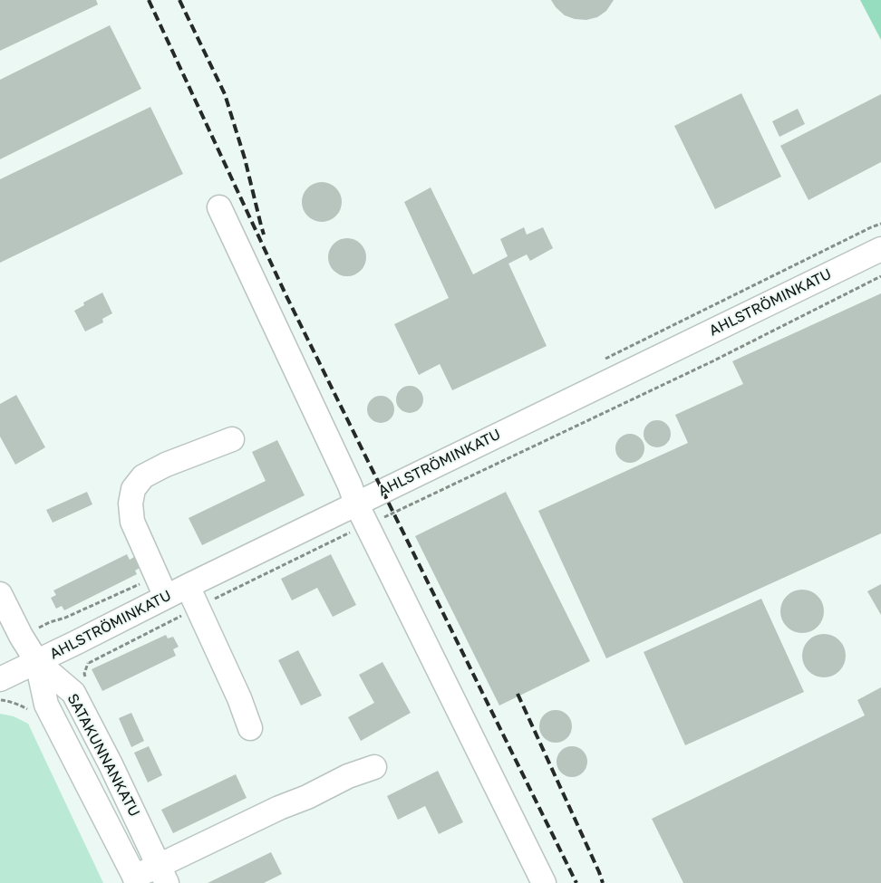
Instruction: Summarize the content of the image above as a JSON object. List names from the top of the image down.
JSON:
{
  "streets": {
    "street": ["AHLSTRÖMINKATU", "SATAKUNNANKATU"]
  },
  "crossings": [
    ["AHLSTRÖMINKATU", "SATAKUNNANKATU"]
  ]
}
